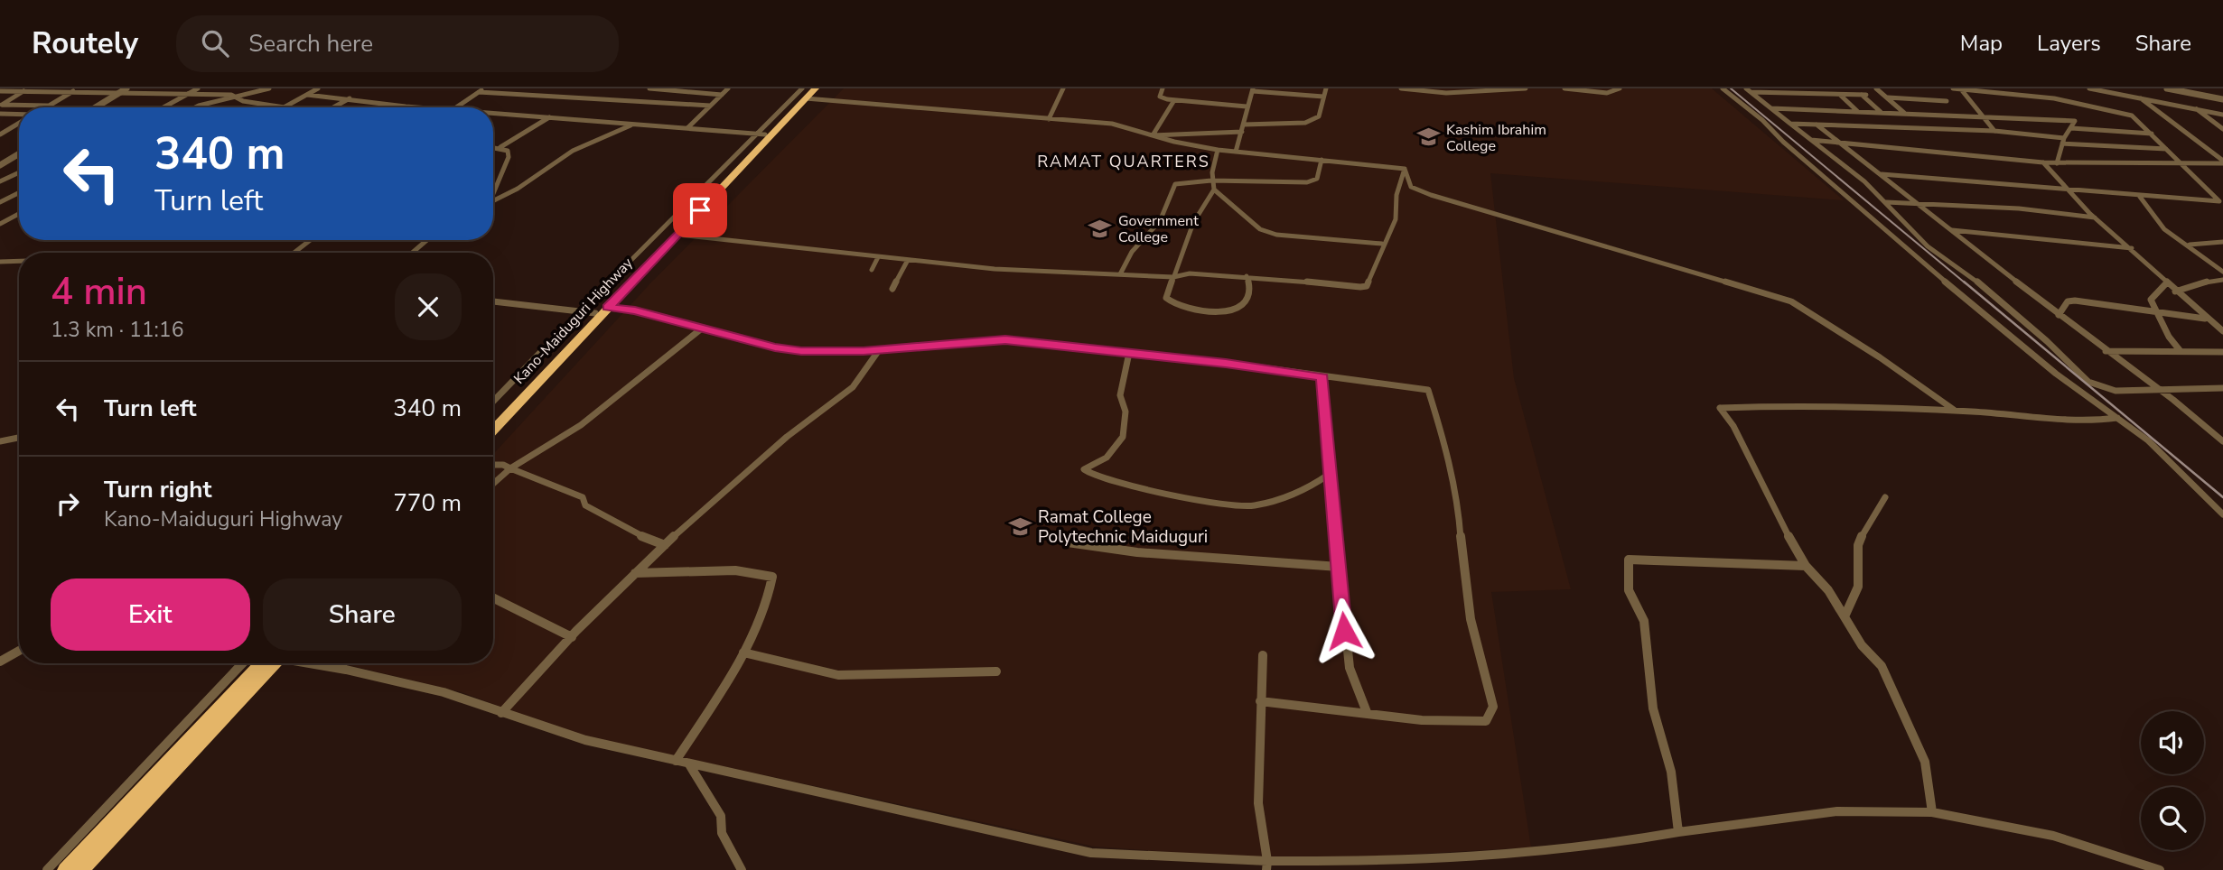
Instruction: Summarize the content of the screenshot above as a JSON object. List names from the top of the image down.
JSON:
{
  "streets": {
    "highway": ["Kano-Maiduguri Highway"]
  },
  "districts": ["RAMAT QUARTERS"],
  "places": {
    "school or university": ["Kashim Ibrahim College", "Government College", "Ramat College Polytechnic Maiduguri"]
  },
  "page": {
    "header": "Routely",
    "search": "Search here",
    "nav": ["Map", "Layers", "Share"],
    "turn": ["340 m", "Turn left"],
    "heading": ["4 min", "1.3 km · 11:16"],
    "list": [
      {
        "name": "Turn left",
        "value": "340 m"
      },
      {
        "name": "Turn right",
        "note": "Kano-Maiduguri Highway",
        "value": "770 m"
      }
    ],
    "buttons": ["Exit", "Share"]
  }
}
